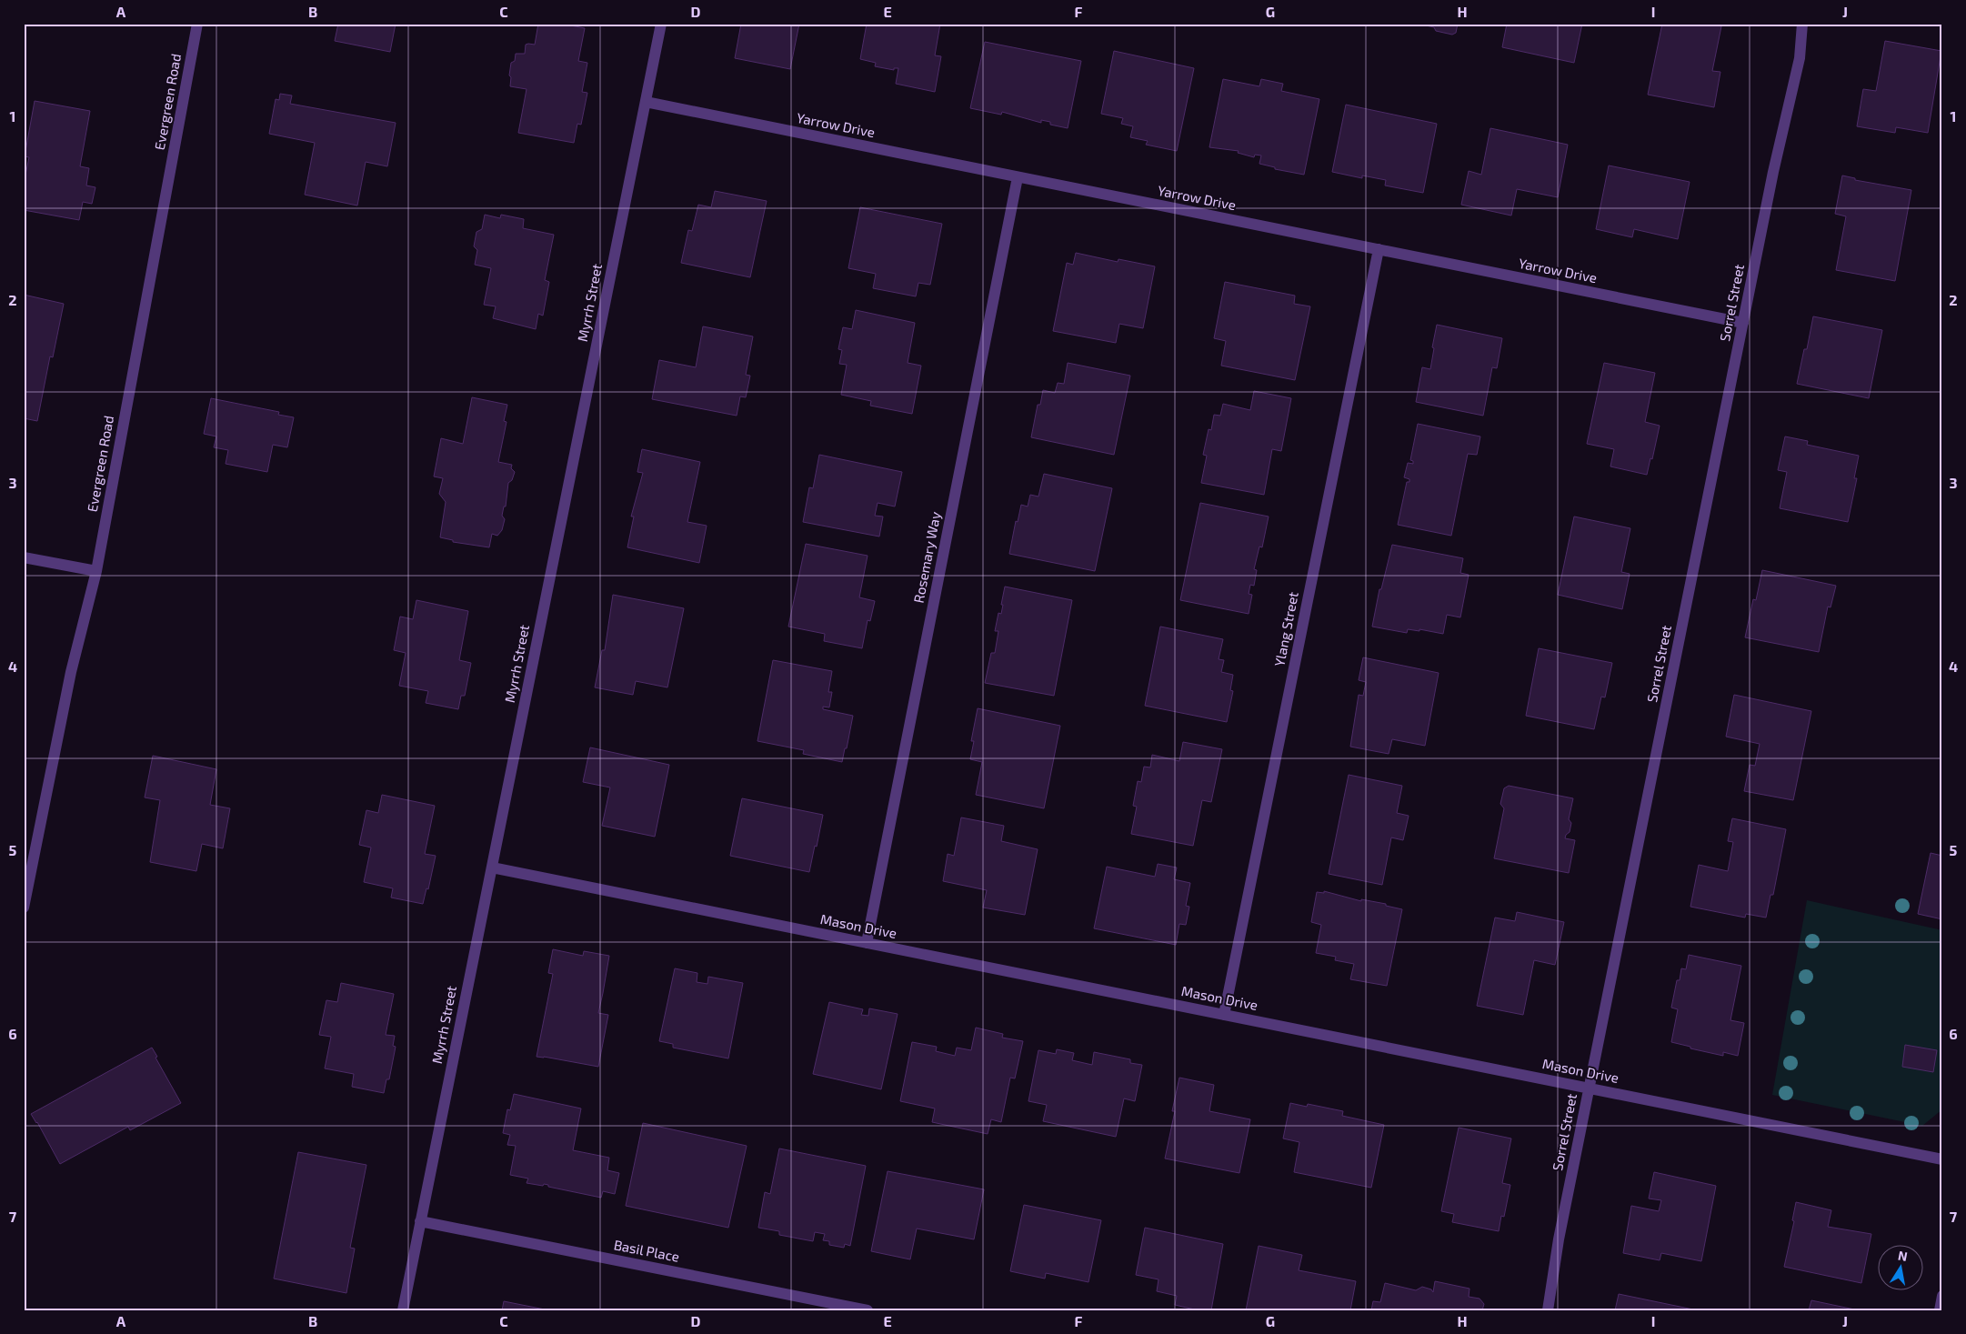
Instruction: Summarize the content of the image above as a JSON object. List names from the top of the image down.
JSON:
{
  "streets": {
    "street": [
      "Evergreen Road",
      "Yarrow Drive",
      "Myrrh Street",
      "Sorrel Street",
      "Rosemary Way",
      "Ylang Street",
      "Mason Drive",
      "Basil Place"
    ]
  },
  "crossings": [
    ["Yarrow Drive", "Myrrh Street"],
    ["Yarrow Drive", "Sorrel Street"],
    ["Yarrow Drive", "Rosemary Way"],
    ["Yarrow Drive", "Ylang Street"],
    ["Myrrh Street", "Mason Drive"],
    ["Myrrh Street", "Basil Place"],
    ["Sorrel Street", "Mason Drive"],
    ["Rosemary Way", "Mason Drive"],
    ["Ylang Street", "Mason Drive"]
  ],
  "north": "top",
  "grid": {
    "columns": [
      "A",
      "B",
      "C",
      "D",
      "E",
      "F",
      "G",
      "H",
      "I",
      "J"
    ],
    "rows": [
      "1",
      "2",
      "3",
      "4",
      "5",
      "6",
      "7"
    ]
  }
}
